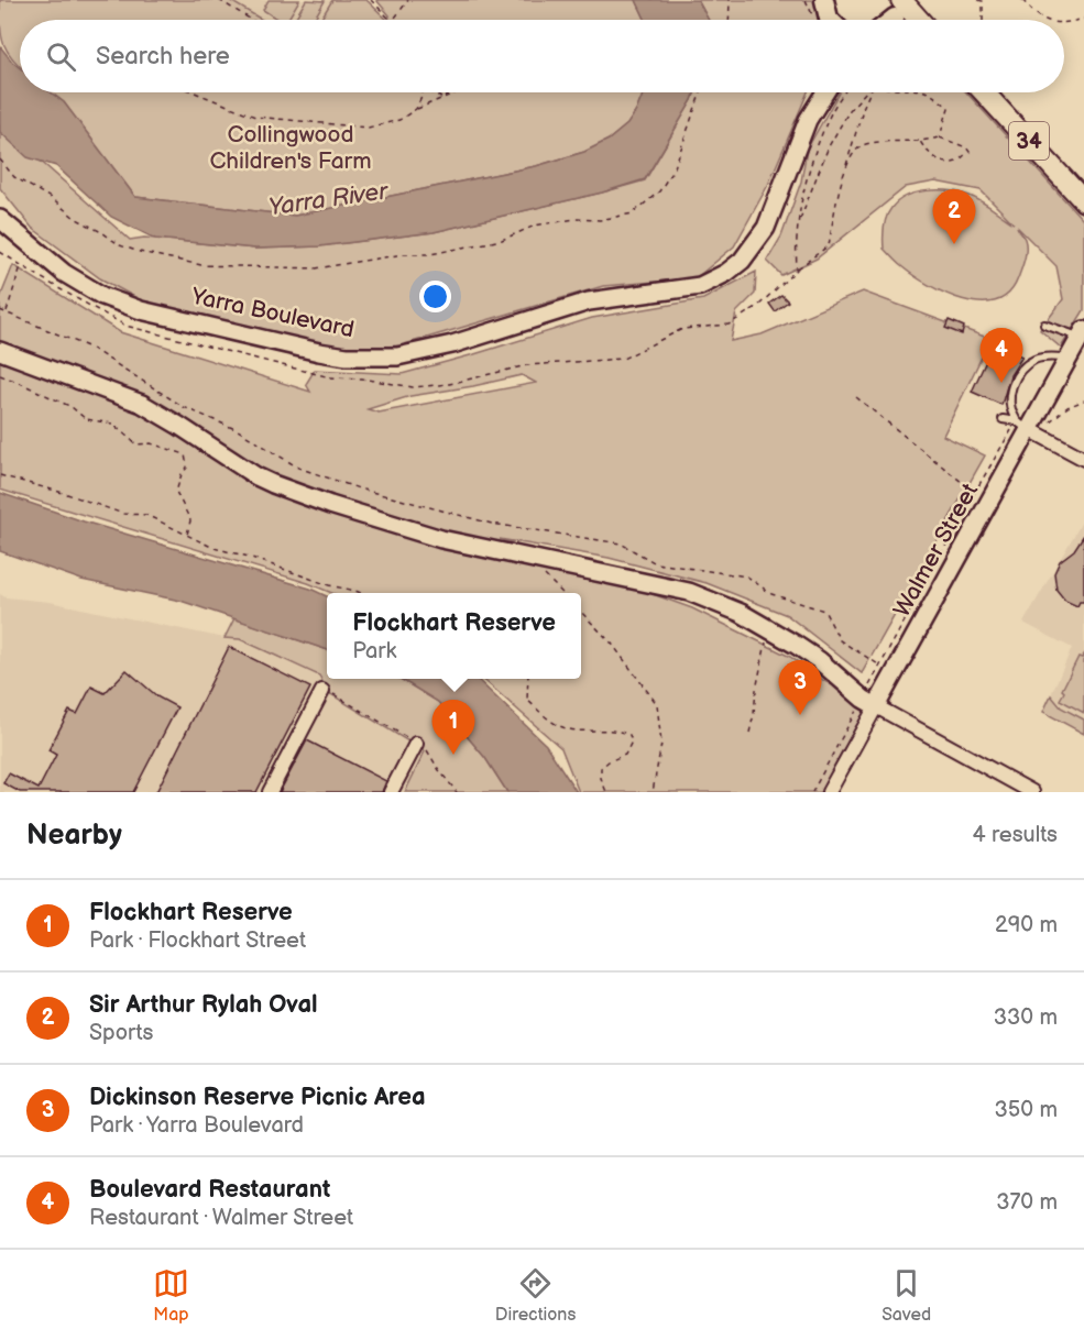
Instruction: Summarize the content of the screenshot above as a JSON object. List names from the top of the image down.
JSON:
{
  "streets": {
    "main road": ["34"],
    "street": ["Yarra Boulevard", "Walmer Street"]
  },
  "water": ["Yarra River"],
  "parks": ["Collingwood Children's Farm"],
  "page": {
    "search": "Search here",
    "pins": [
      "2",
      "4",
      "3",
      "1"
    ],
    "popup": ["Flockhart Reserve", "Park"],
    "heading": ["Nearby", "4 results"],
    "list": [
      {
        "mark": "1",
        "name": "Flockhart Reserve",
        "note": "Park · Flockhart Street",
        "value": "290 m"
      },
      {
        "mark": "2",
        "name": "Sir Arthur Rylah Oval",
        "note": "Sports",
        "value": "330 m"
      },
      {
        "mark": "3",
        "name": "Dickinson Reserve Picnic Area",
        "note": "Park · Yarra Boulevard",
        "value": "350 m"
      },
      {
        "mark": "4",
        "name": "Boulevard Restaurant",
        "note": "Restaurant · Walmer Street",
        "value": "370 m"
      }
    ],
    "nav": ["Map", "Directions", "Saved"]
  }
}
